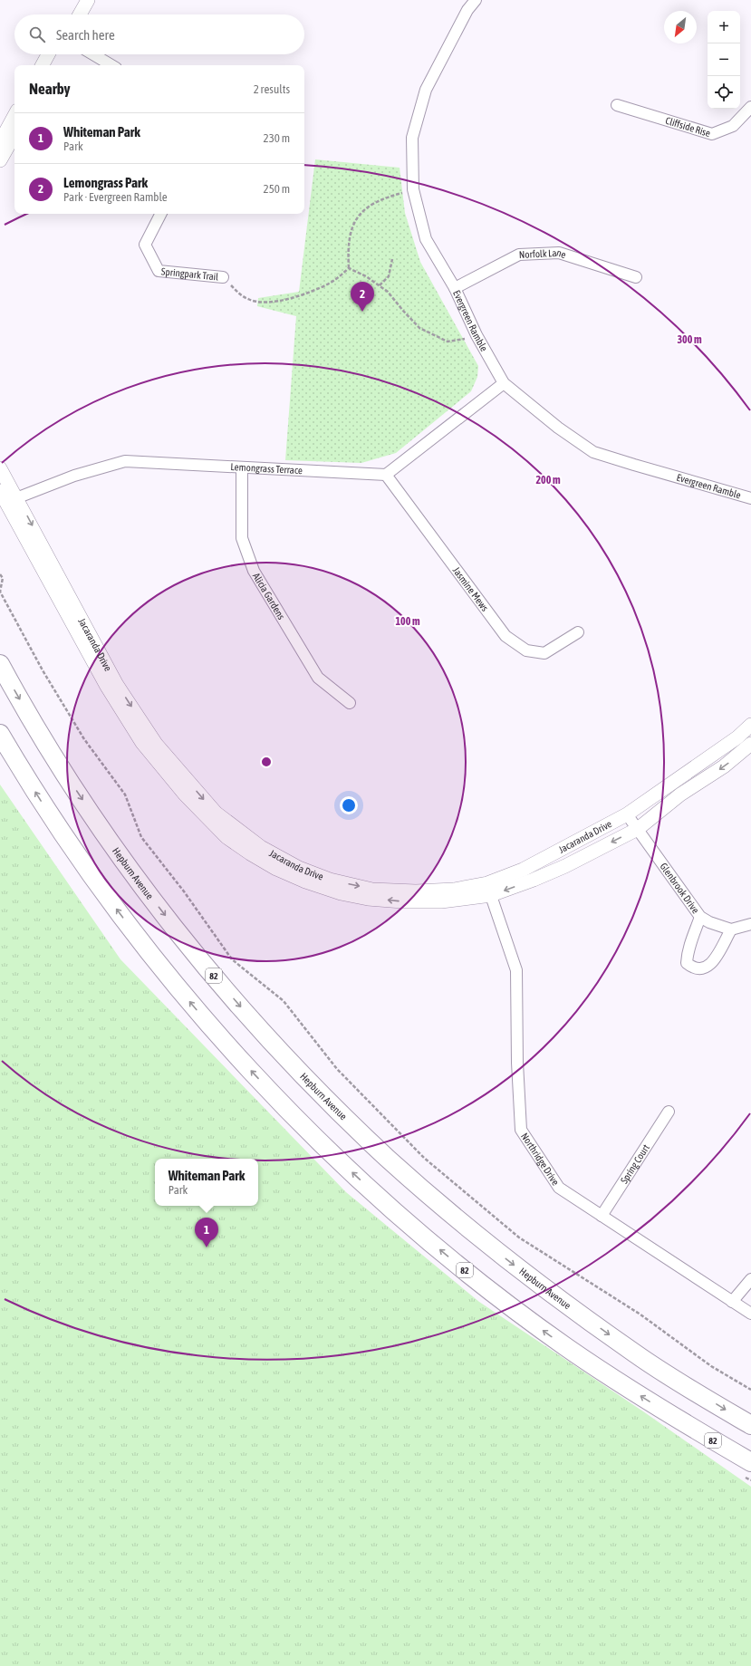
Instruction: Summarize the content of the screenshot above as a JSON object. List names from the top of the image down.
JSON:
{
  "streets": {
    "main road": ["Hepburn Avenue", "82"],
    "street": [
      "Cliffside Rise",
      "Norfolk Lane",
      "Springpark Trail",
      "Evergreen Ramble",
      "Lemongrass Terrace",
      "Jasmine Mews",
      "Alicia Gardens",
      "Jacaranda Drive",
      "Glenbrook Drive",
      "Northridge Drive",
      "Spring Court"
    ]
  },
  "crossings": [
    ["Norfolk Lane", "Evergreen Ramble"],
    ["Lemongrass Terrace", "Jasmine Mews"],
    ["Lemongrass Terrace", "Alicia Gardens"],
    ["Lemongrass Terrace", "Jacaranda Drive"],
    ["Jacaranda Drive", "Glenbrook Drive"],
    ["Jacaranda Drive", "Northridge Drive"],
    ["Northridge Drive", "Spring Court"]
  ],
  "north": "bottom left",
  "page": {
    "map_buttons": ["+", "−"],
    "search": "Search here",
    "heading": ["Nearby", "2 results"],
    "list": [
      {
        "mark": "1",
        "name": "Whiteman Park",
        "note": "Park",
        "value": "230 m"
      },
      {
        "mark": "2",
        "name": "Lemongrass Park",
        "note": "Park · Evergreen Ramble",
        "value": "250 m"
      }
    ],
    "pins": ["2", "1"],
    "popup": ["Whiteman Park", "Park"]
  },
  "rings": ["300 m", "200 m", "100 m"]
}
